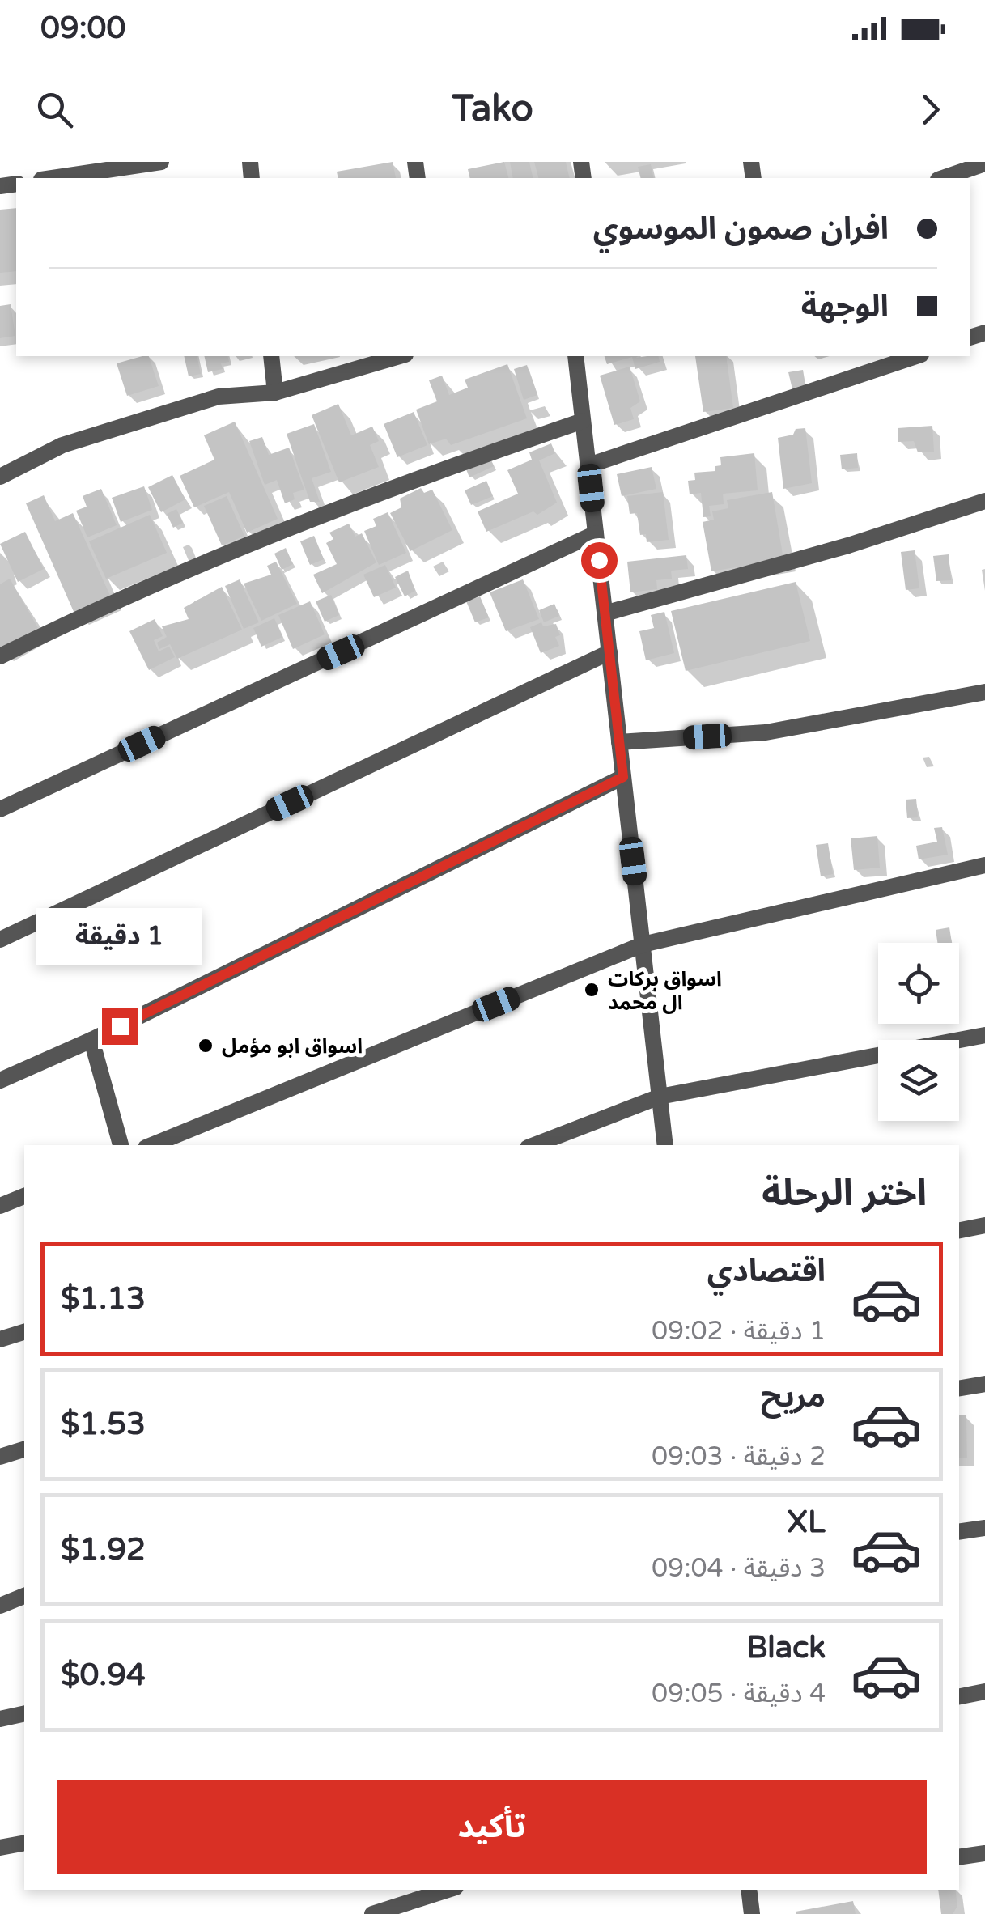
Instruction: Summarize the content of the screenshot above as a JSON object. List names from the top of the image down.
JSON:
{
  "places": ["اسواق بركات ال محمد", "اسواق ابو مؤمل"],
  "page": {
    "status": "09:00",
    "header": "Tako",
    "banner": ["افران صمون الموسوي", "الوجهة"],
    "bubble": "1 دقيقة",
    "heading": "اختر الرحلة",
    "list": [
      {
        "name": "اقتصادي",
        "note": "1 دقيقة · 09:02",
        "value": "$1.13"
      },
      {
        "name": "مريح",
        "note": "2 دقيقة · 09:03",
        "value": "$1.53"
      },
      {
        "name": "XL",
        "note": "3 دقيقة · 09:04",
        "value": "$1.92"
      },
      {
        "name": "Black",
        "note": "4 دقيقة · 09:05",
        "value": "$0.94"
      }
    ],
    "buttons": "تأكيد"
  }
}
